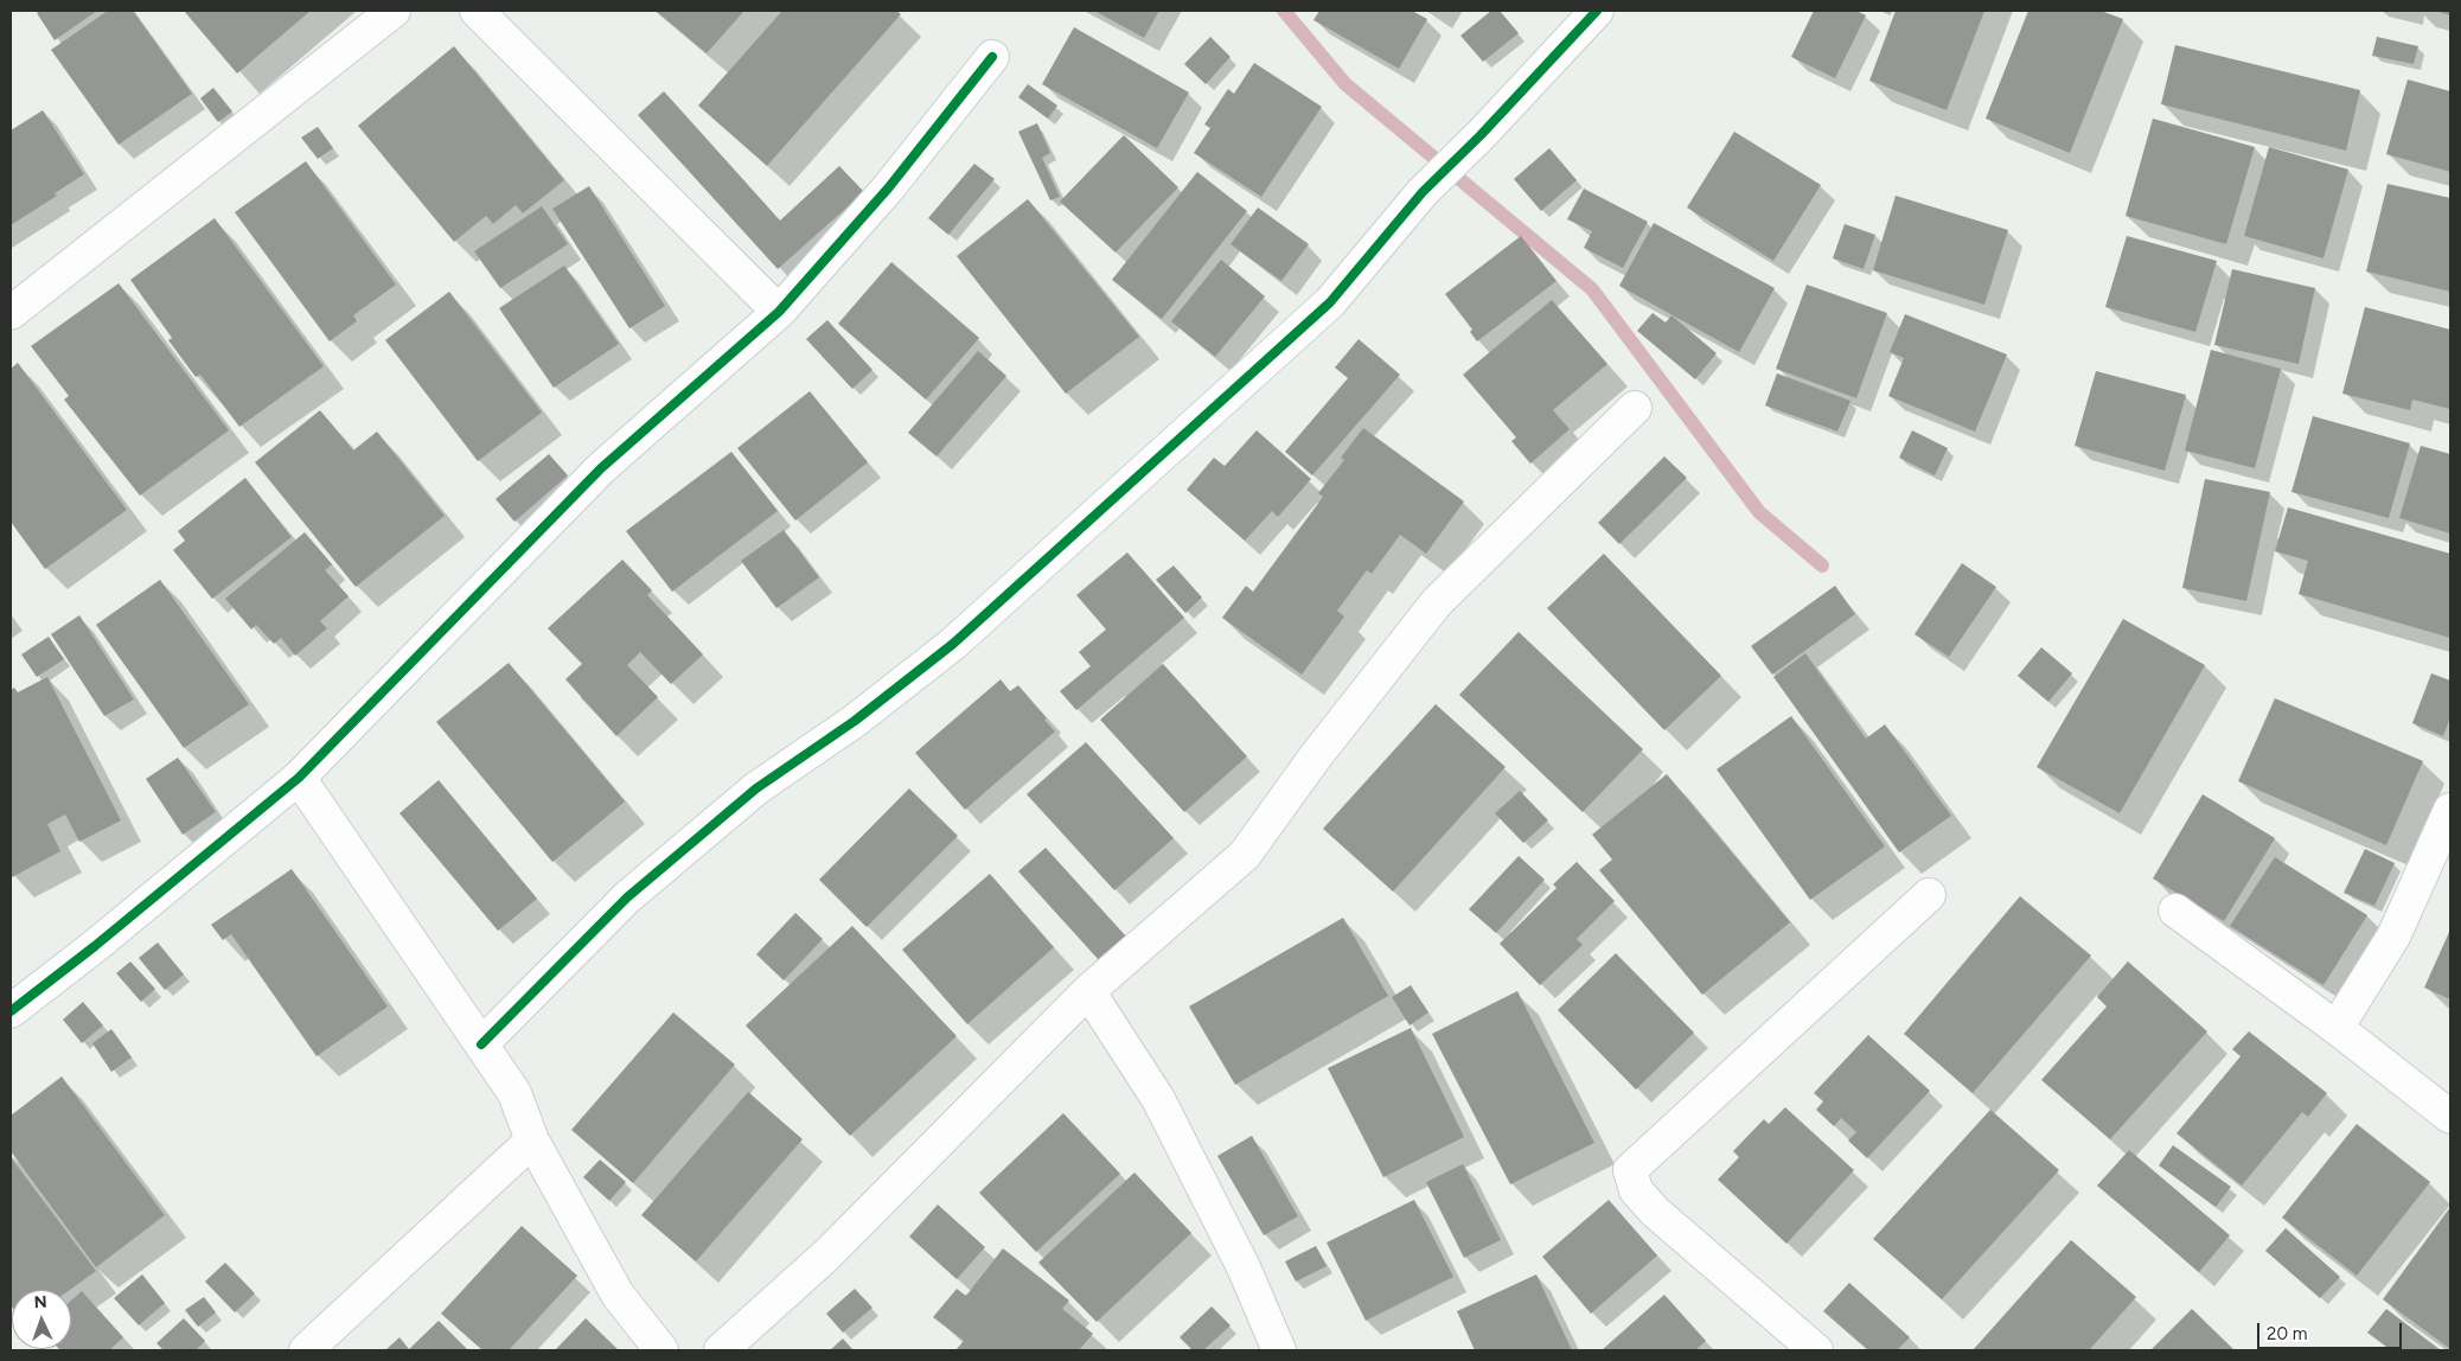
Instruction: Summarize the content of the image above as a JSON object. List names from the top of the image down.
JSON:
{
  "scale_bar": "20 m",
  "north": "top"
}
